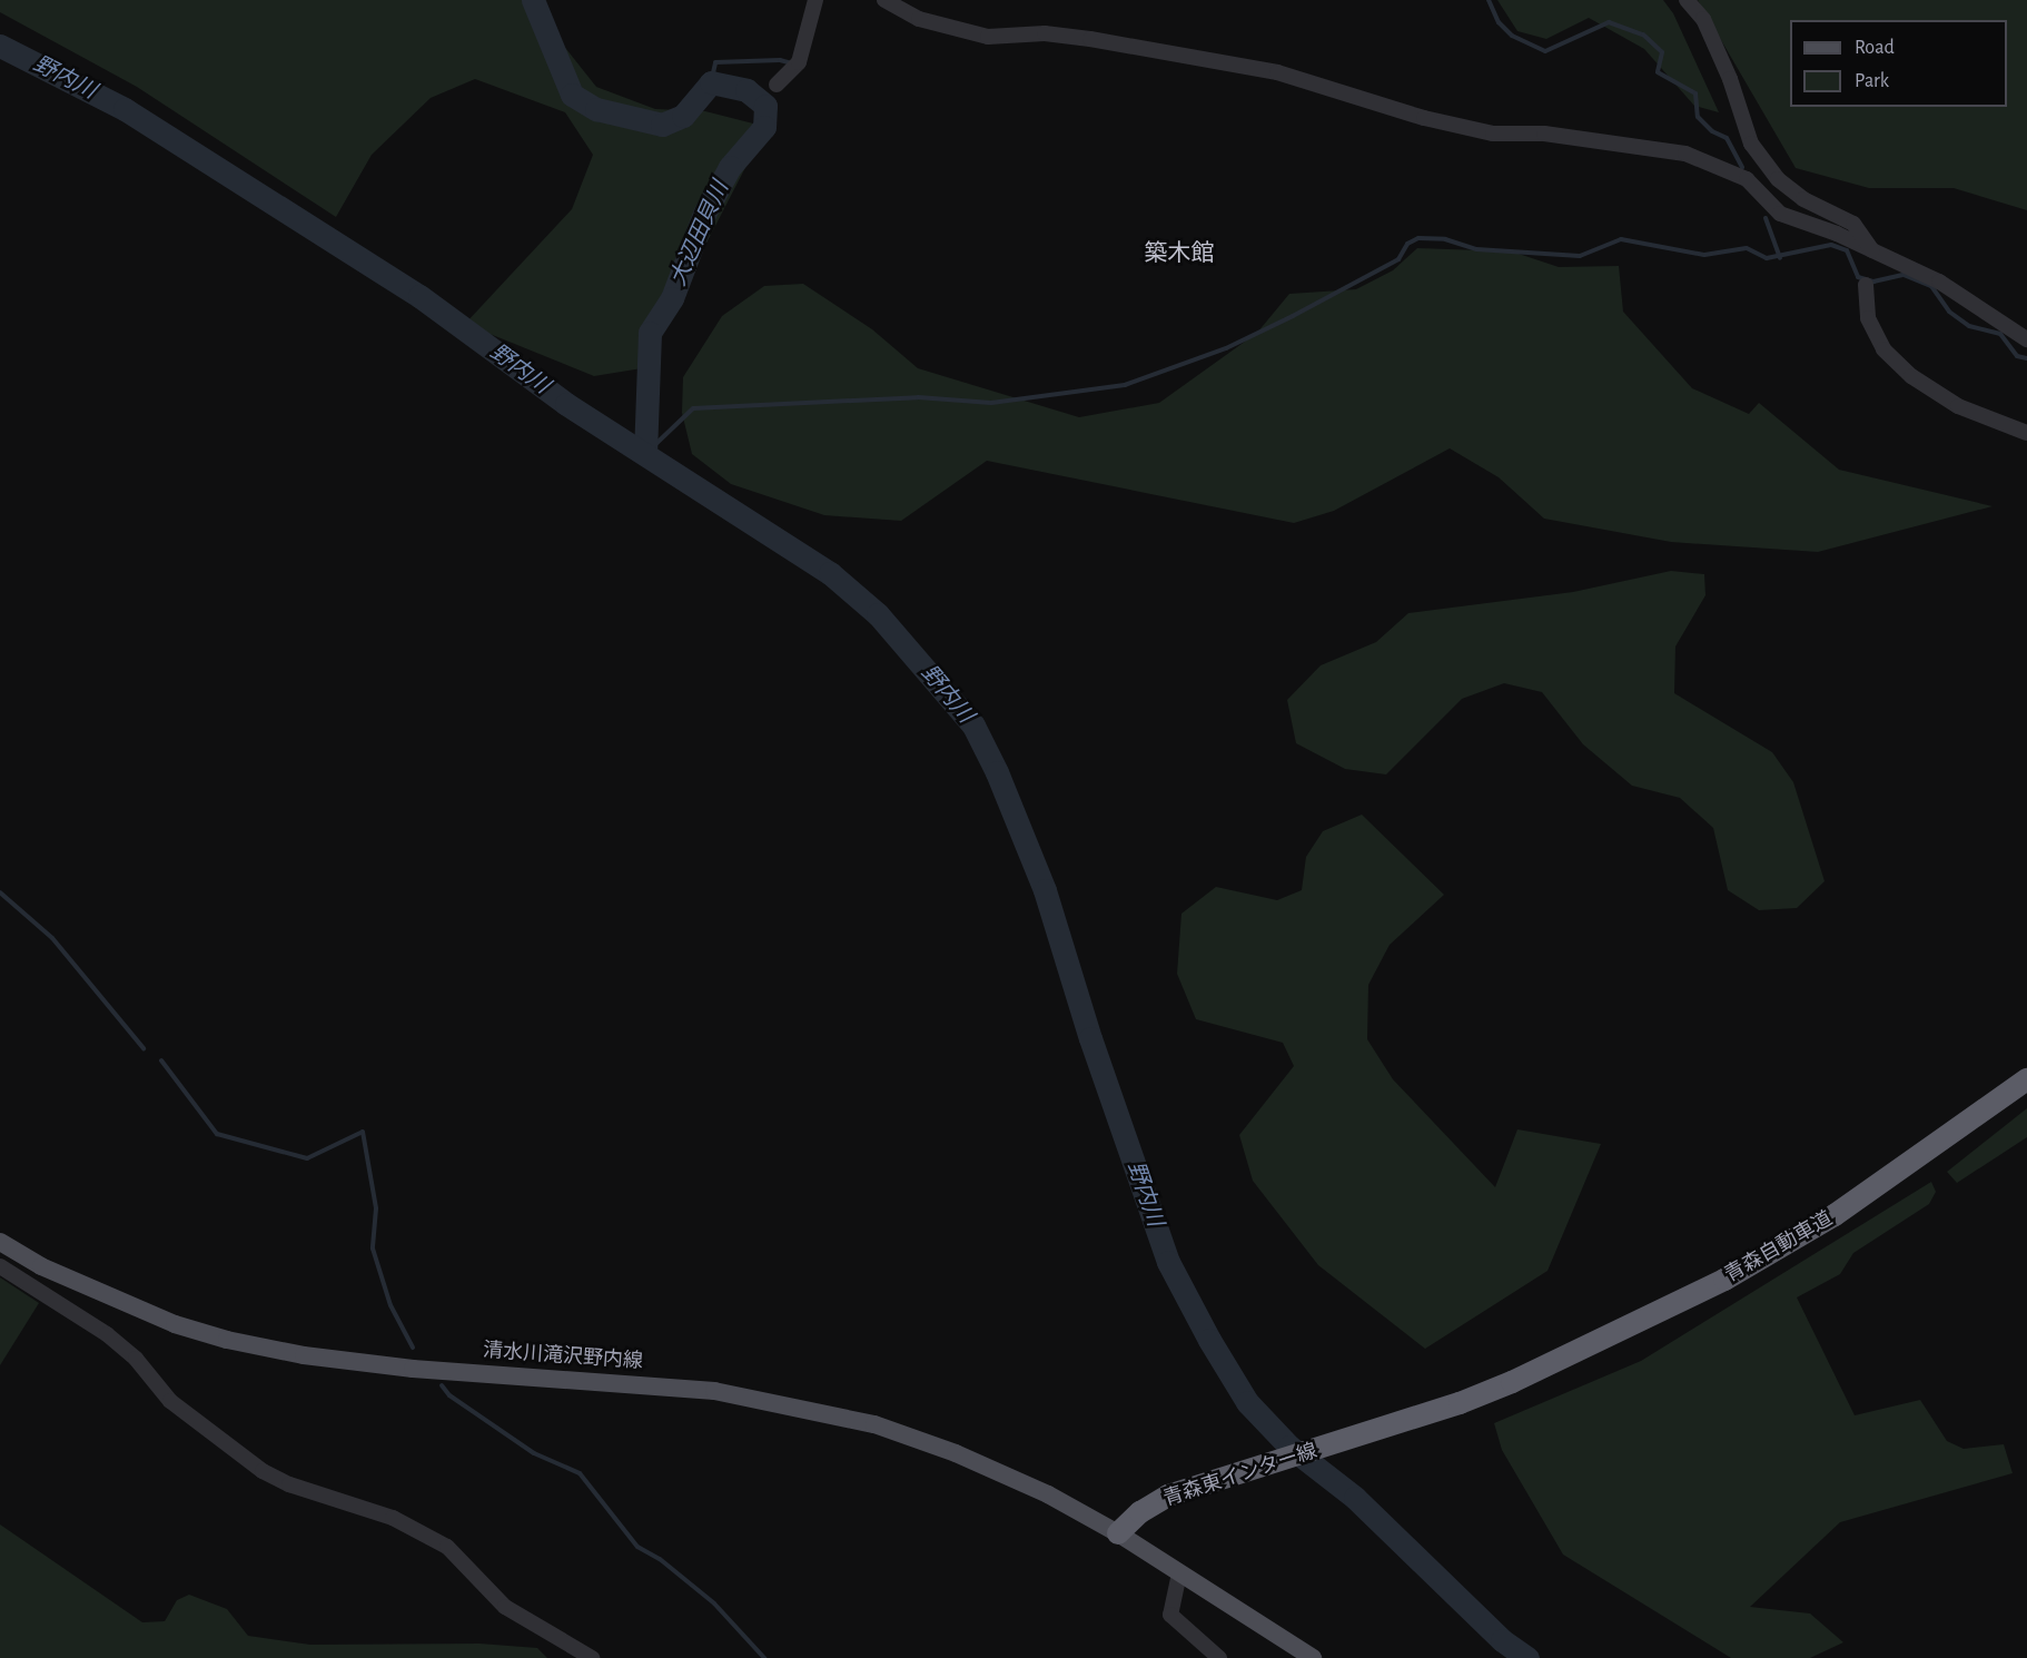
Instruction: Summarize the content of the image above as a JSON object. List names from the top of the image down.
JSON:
{
  "streets": {
    "highway": ["青森自動車道", "青森東インター線"],
    "main road": ["清水川滝沢野内線"]
  },
  "crossings": [
    ["青森自動車道", "青森東インター線"],
    ["清水川滝沢野内線", "青森東インター線"]
  ],
  "districts": ["築木館"],
  "water": ["野内川", "大辺田貝川"],
  "legend": ["Road", "Park"]
}
